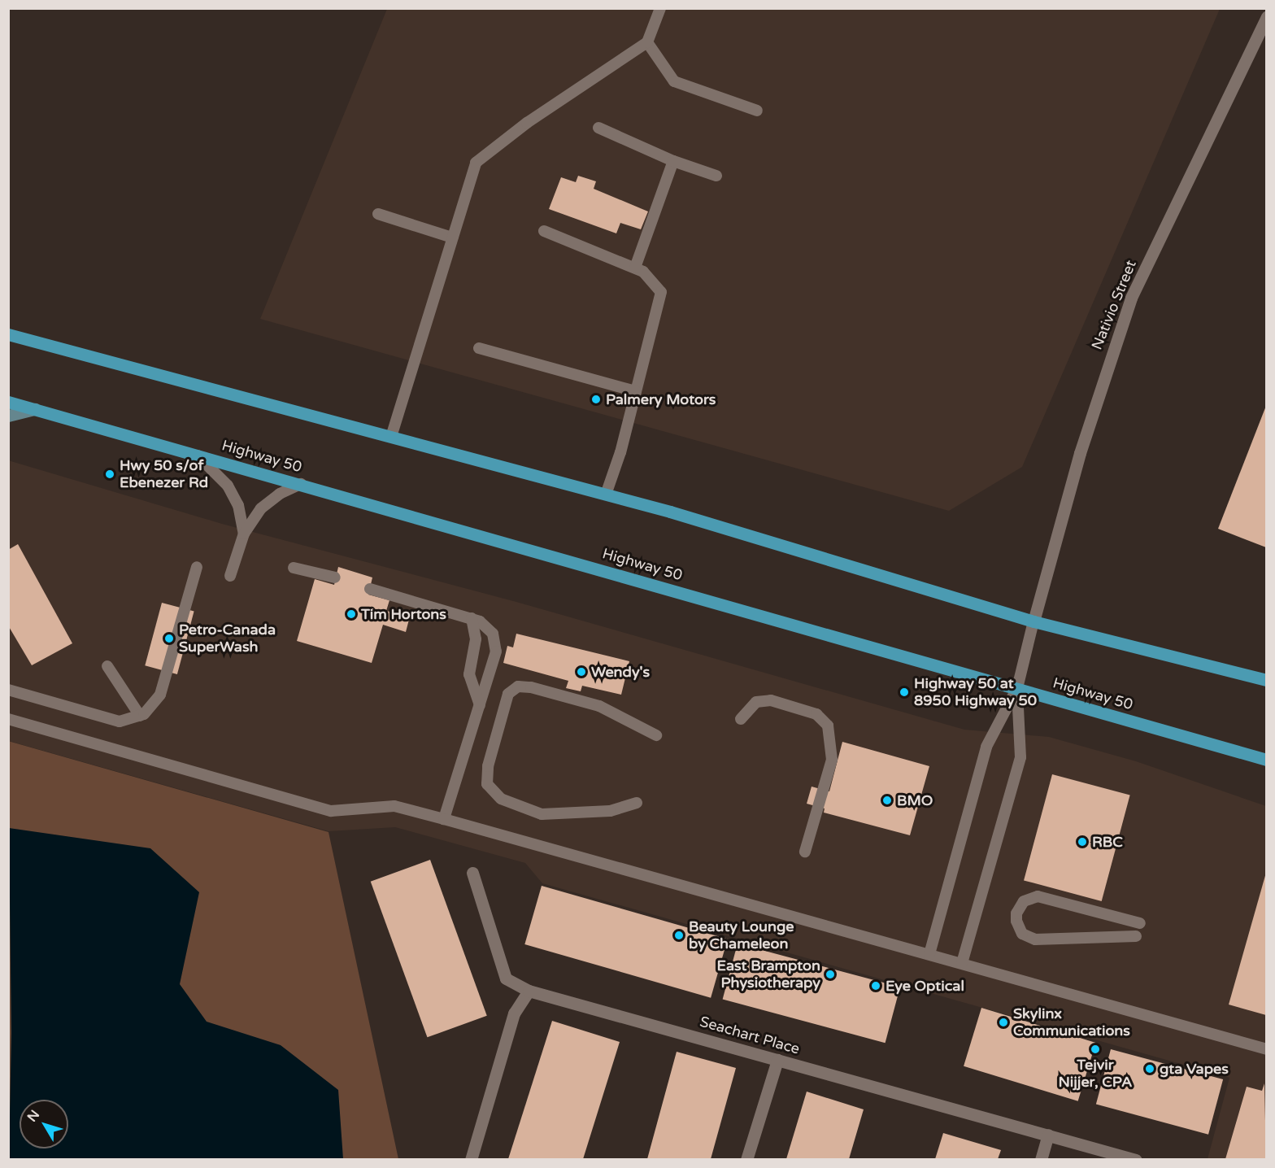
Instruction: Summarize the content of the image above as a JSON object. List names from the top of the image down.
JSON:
{
  "streets": {
    "main road": ["Highway 50"],
    "street": ["Nativio Street", "Seachart Place"]
  },
  "places": [
    "Palmery Motors",
    "Hwy 50 s/of Ebenezer Rd",
    "Tim Hortons",
    "Petro-Canada SuperWash",
    "Wendy's",
    "Highway 50 at 8950 Highway 50",
    "BMO",
    "RBC",
    "Beauty Lounge by Chameleon",
    "East Brampton Physiotherapy",
    "Eye Optical",
    "Skylinx Communications",
    "Tejvir Nijjer, CPA",
    "gta Vapes"
  ],
  "north": "top left"
}
